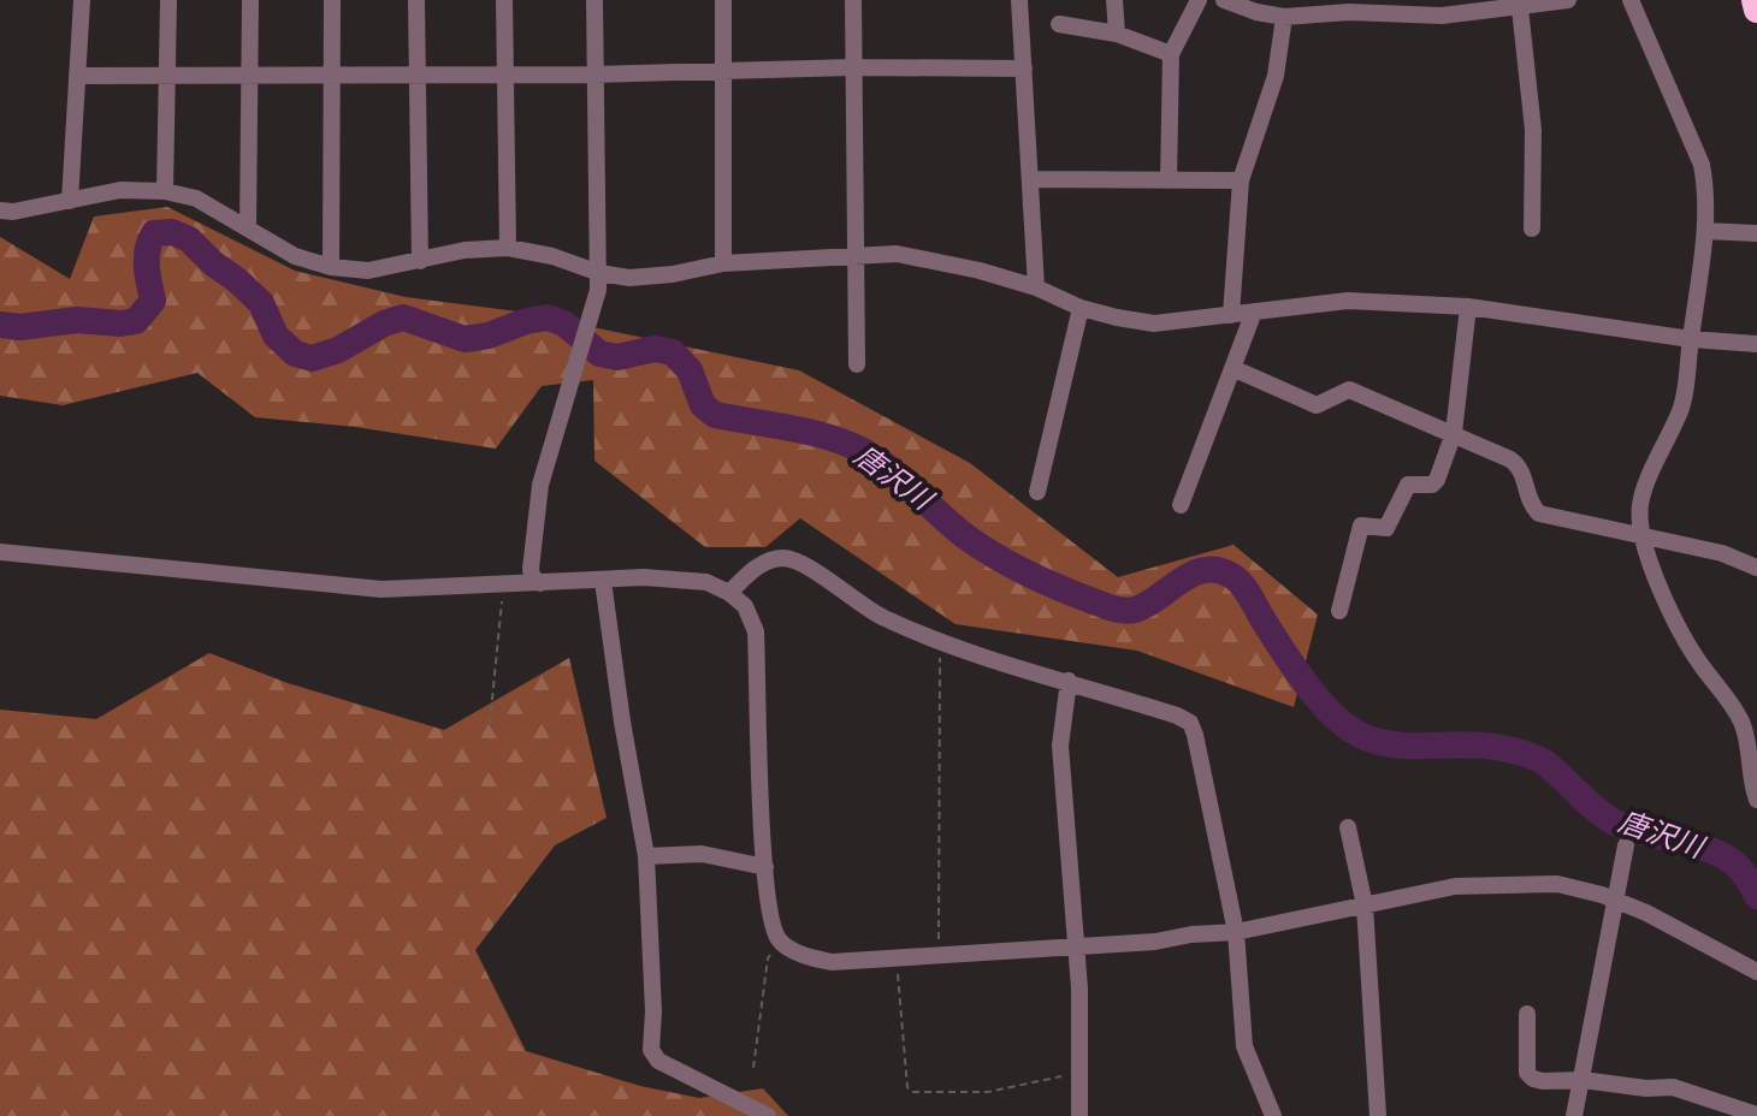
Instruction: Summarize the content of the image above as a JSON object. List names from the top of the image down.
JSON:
{
  "water": ["唐沢川"]
}
